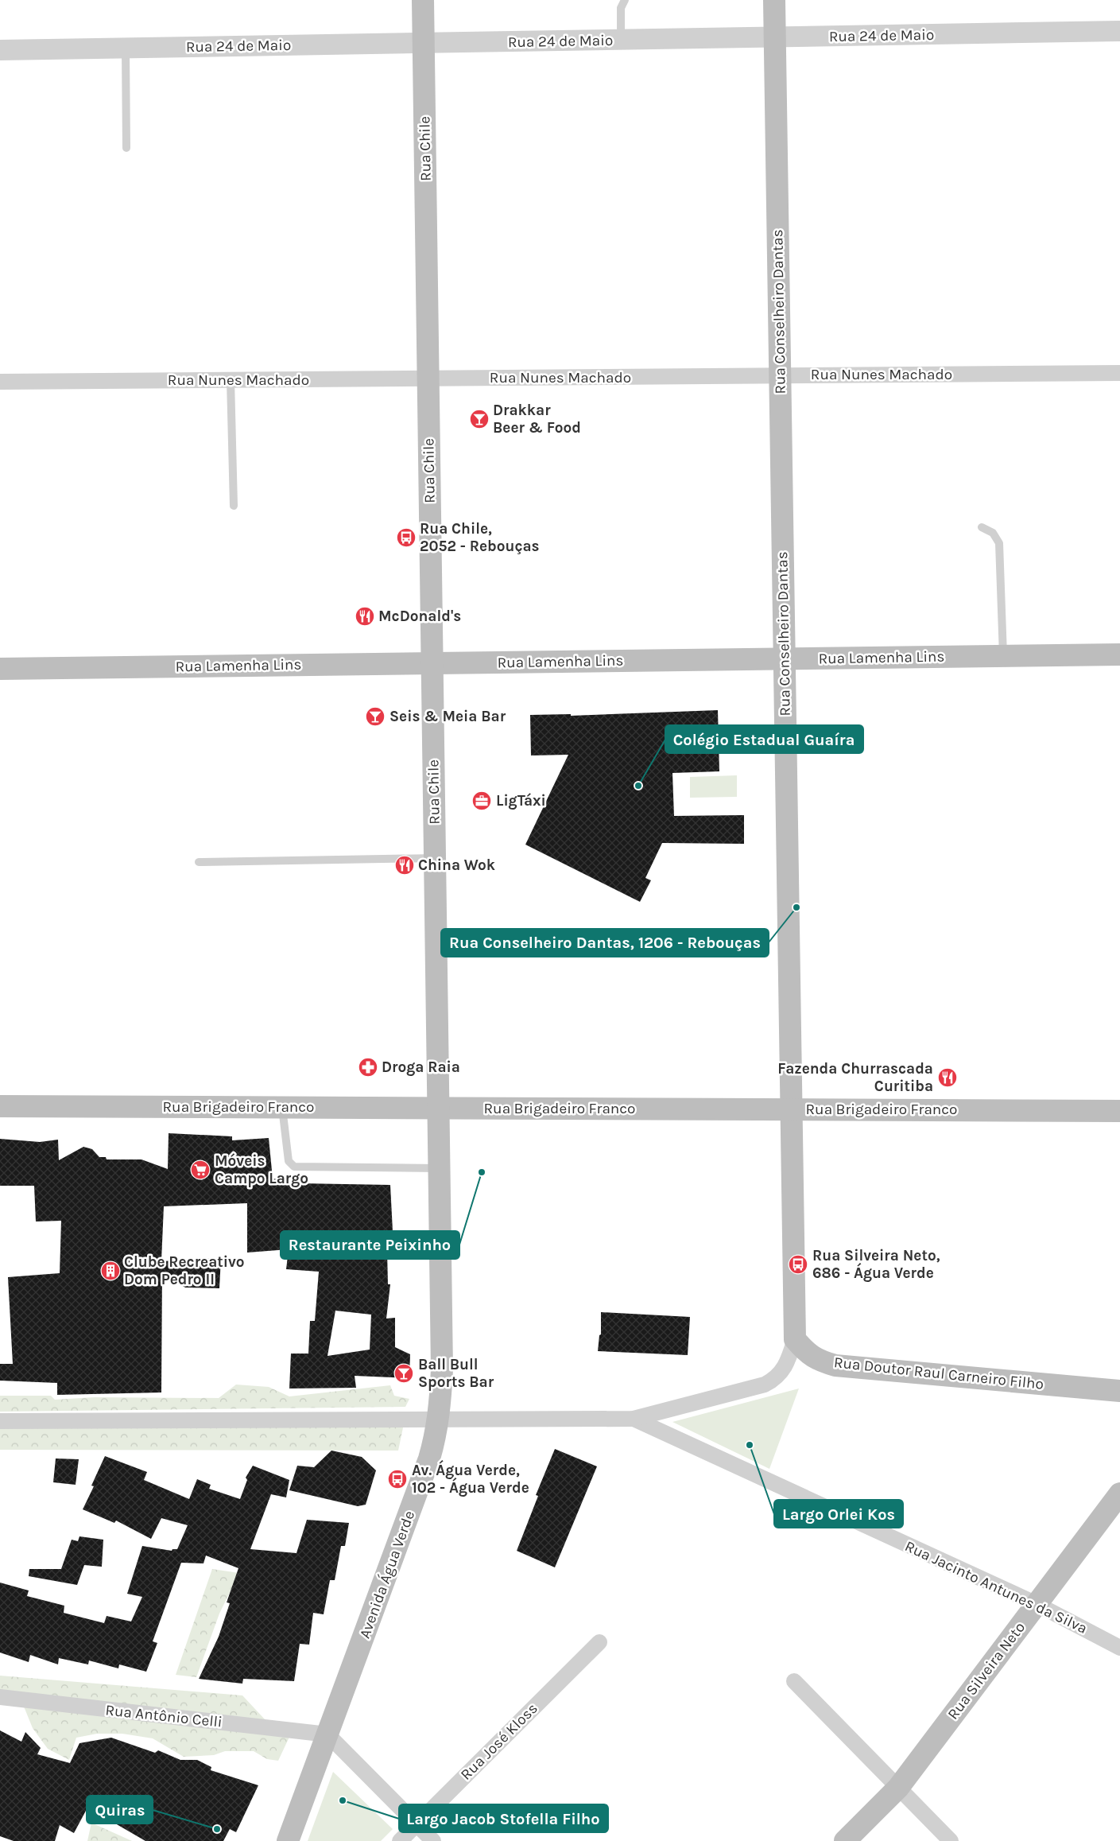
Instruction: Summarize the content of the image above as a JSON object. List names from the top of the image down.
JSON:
{
  "streets": {
    "main road": [
      "Rua Chile",
      "Rua Conselheiro Dantas",
      "Rua Lamenha Lins",
      "Rua Brigadeiro Franco",
      "Rua Doutor Raul Carneiro Filho",
      "Avenida Água Verde",
      "Rua Silveira Neto"
    ],
    "street": [
      "Rua 24 de Maio",
      "Rua Nunes Machado",
      "Rua Jacinto Antunes da Silva",
      "Rua Antônio Celli",
      "Rua José Kloss"
    ]
  },
  "crossings": [
    ["Rua 24 de Maio", "Rua Chile"],
    ["Rua 24 de Maio", "Rua Conselheiro Dantas"],
    ["Rua Chile", "Rua Nunes Machado"],
    ["Rua Chile", "Rua Lamenha Lins"],
    ["Rua Chile", "Rua Brigadeiro Franco"],
    ["Rua Chile", "Avenida Água Verde"],
    ["Rua Conselheiro Dantas", "Rua Nunes Machado"],
    ["Rua Conselheiro Dantas", "Rua Lamenha Lins"],
    ["Rua Conselheiro Dantas", "Rua Brigadeiro Franco"],
    ["Rua Conselheiro Dantas", "Rua Doutor Raul Carneiro Filho"],
    ["Rua Brigadeiro Franco", "Avenida Água Verde"],
    ["Avenida Água Verde", "Rua Antônio Celli"],
    ["Rua Jacinto Antunes da Silva", "Rua Silveira Neto"]
  ],
  "places": {
    "bar": ["Drakkar Beer & Food", "Seis & Meia Bar", "Ball Bull Sports Bar"],
    "bus stop": ["Rua Chile, 2052 - Rebouças", "Rua Silveira Neto, 686 - Água Verde", "Av. Água Verde, 102 - Água Verde"],
    "restaurant": ["McDonald's", "China Wok", "Fazenda Churrascada Curitiba"],
    "other": [
      "Colégio Estadual Guaíra",
      "Rua Conselheiro Dantas, 1206 - Rebouças",
      "Restaurante Peixinho",
      "Largo Orlei Kos",
      "Largo Jacob Stofella Filho",
      "Quiras"
    ],
    "office": ["LigTáxi"],
    "pharmacy": ["Droga Raia"],
    "supermarket": ["Móveis Campo Largo"],
    "building": ["Clube Recreativo Dom Pedro II"]
  }
}
